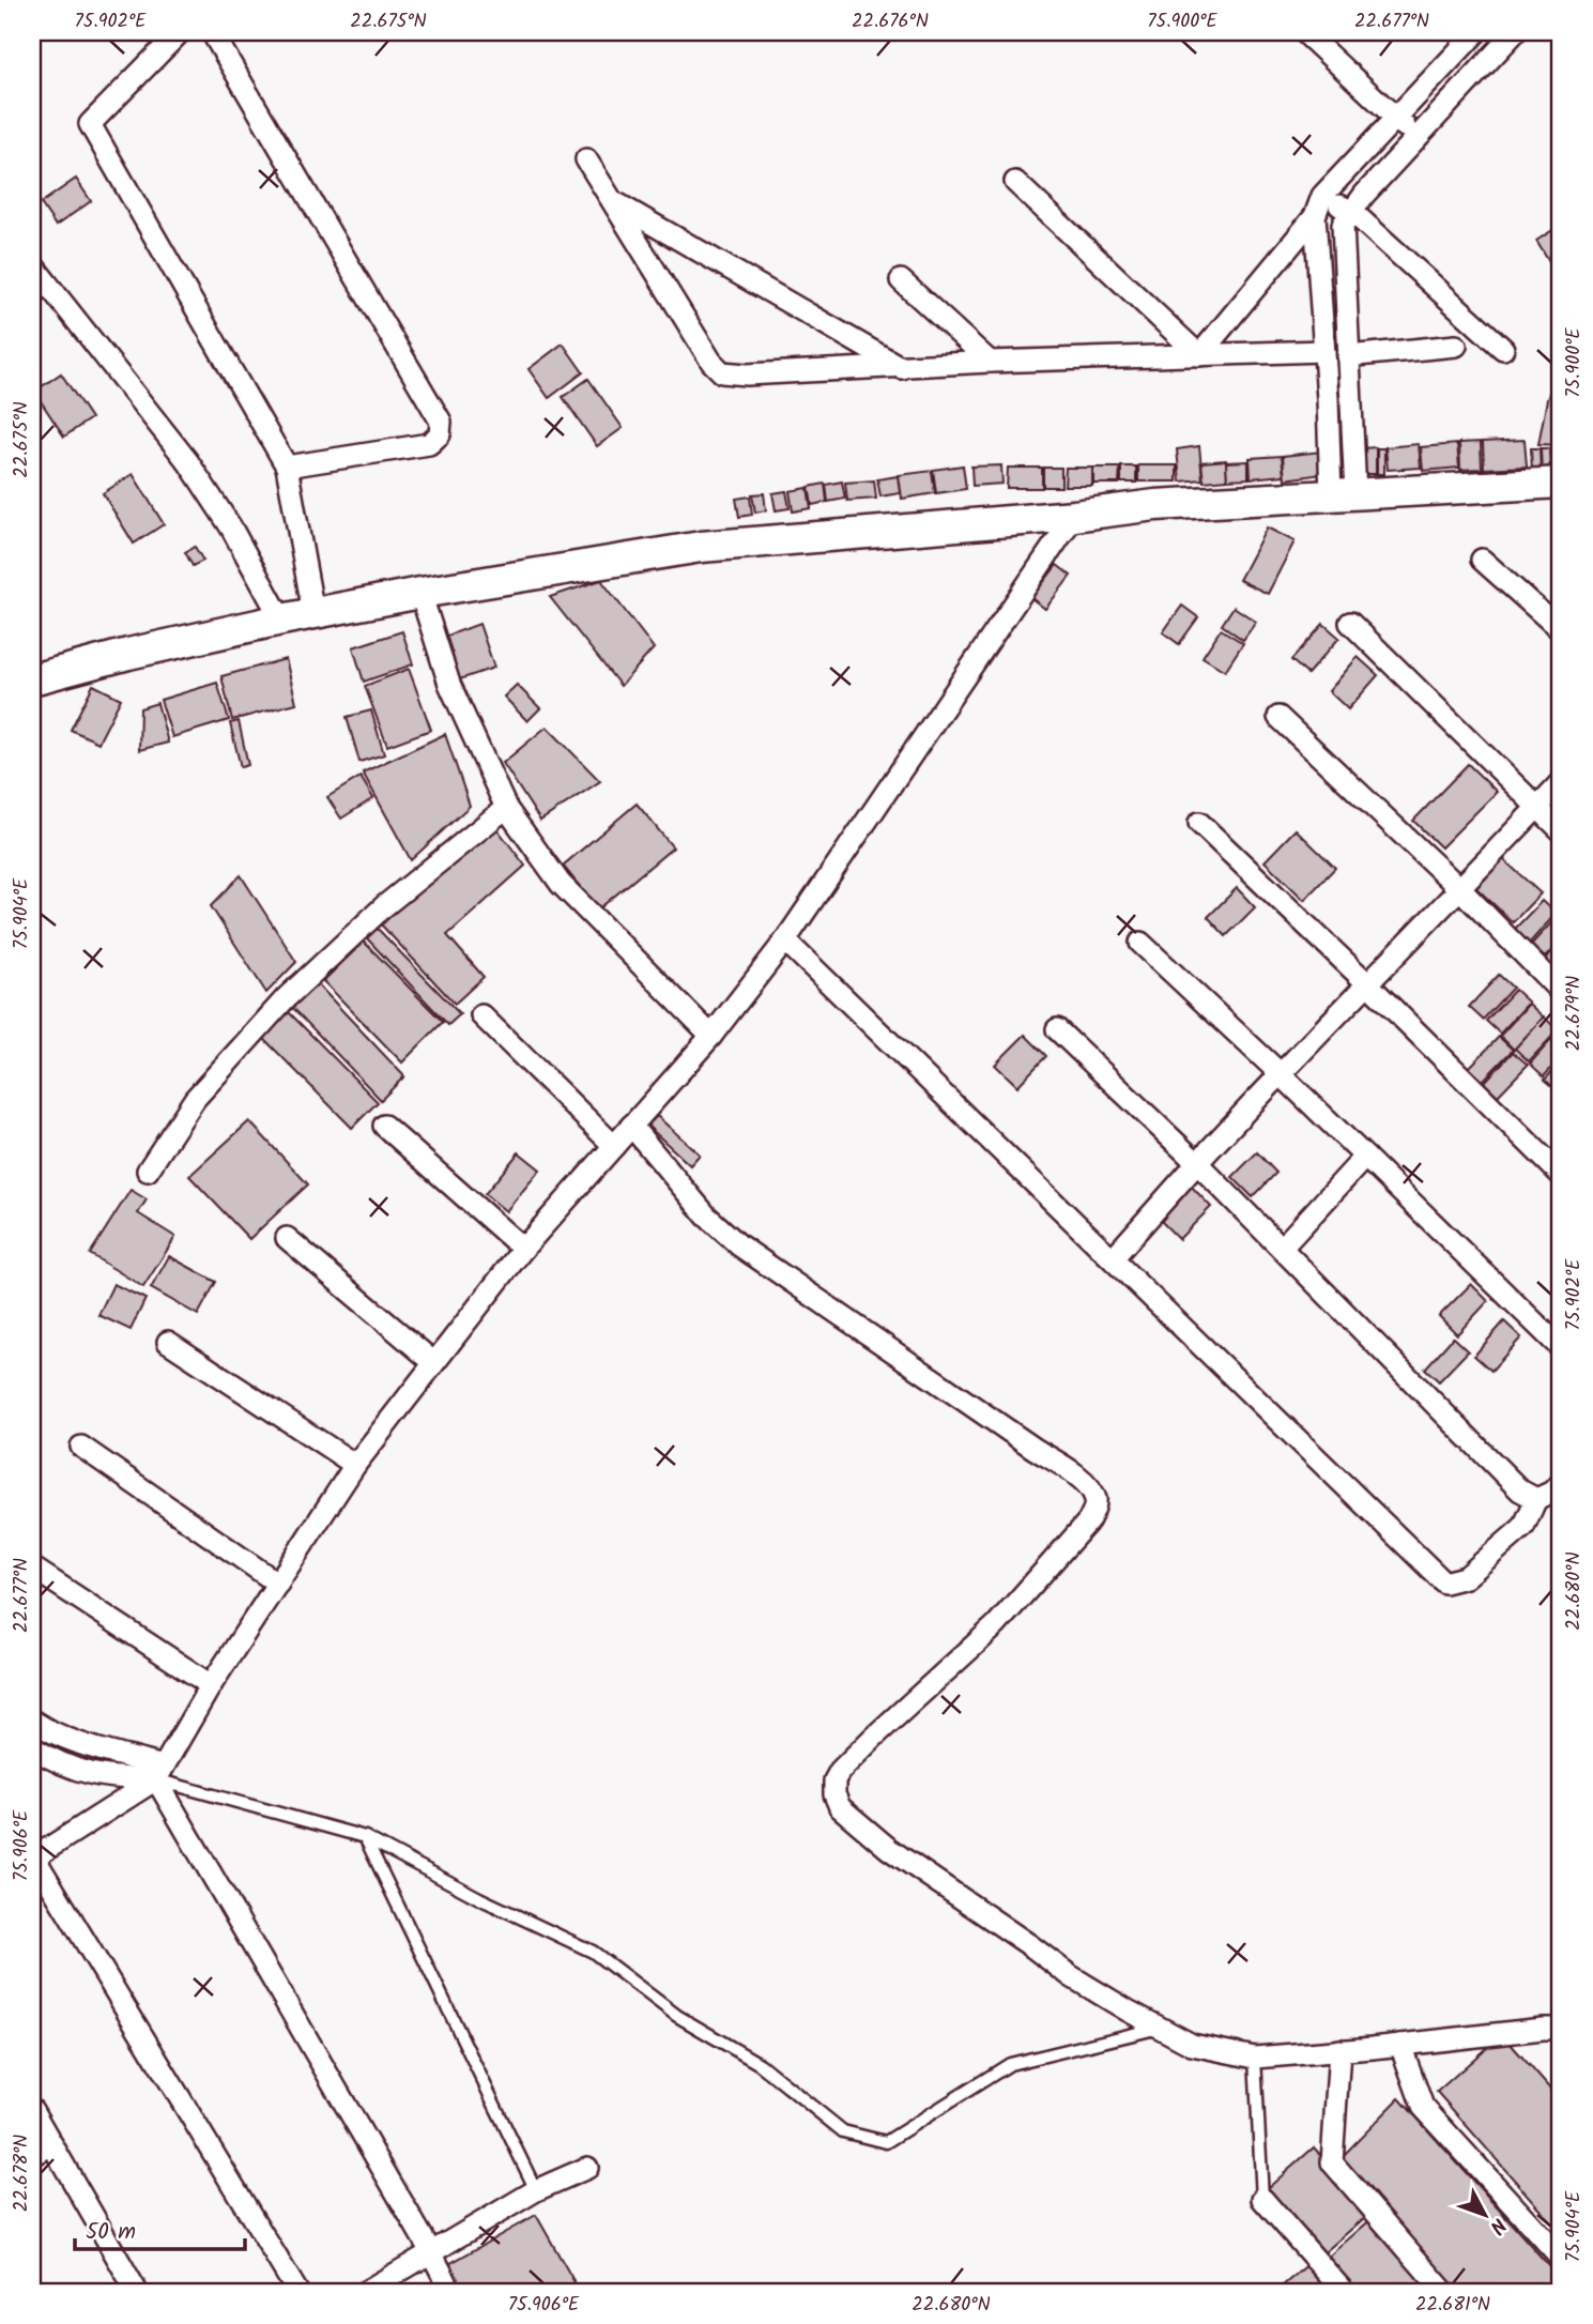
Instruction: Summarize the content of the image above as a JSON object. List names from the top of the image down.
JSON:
{
  "scale_bar": "50 m",
  "north": "bottom right",
  "coordinates": [
    "75.902°E",
    "22.675°N",
    "22.676°N",
    "75.900°E",
    "22.677°N",
    "75.904°E",
    "22.679°N",
    "22.680°N",
    "75.906°E",
    "22.678°N",
    "22.681°N"
  ]
}
